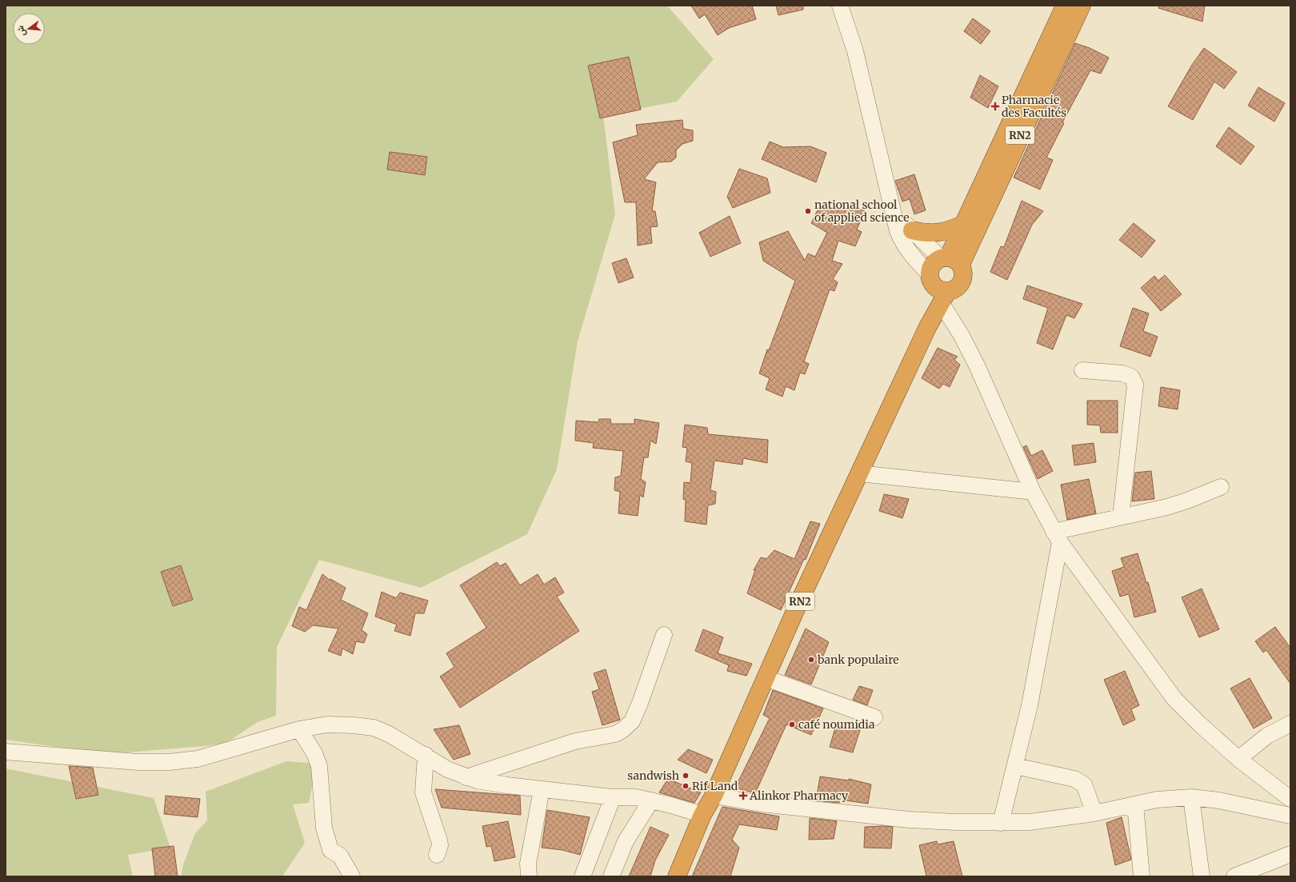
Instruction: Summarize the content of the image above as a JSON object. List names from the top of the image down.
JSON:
{
  "streets": {
    "highway": ["RN2"]
  },
  "places": {
    "health": ["Pharmacie des Facultés", "Alinkor Pharmacy"],
    "other": [
      "national school of applied science",
      "bank populaire",
      "café noumidia",
      "sandwish",
      "Rif Land"
    ]
  },
  "north": "left"
}
